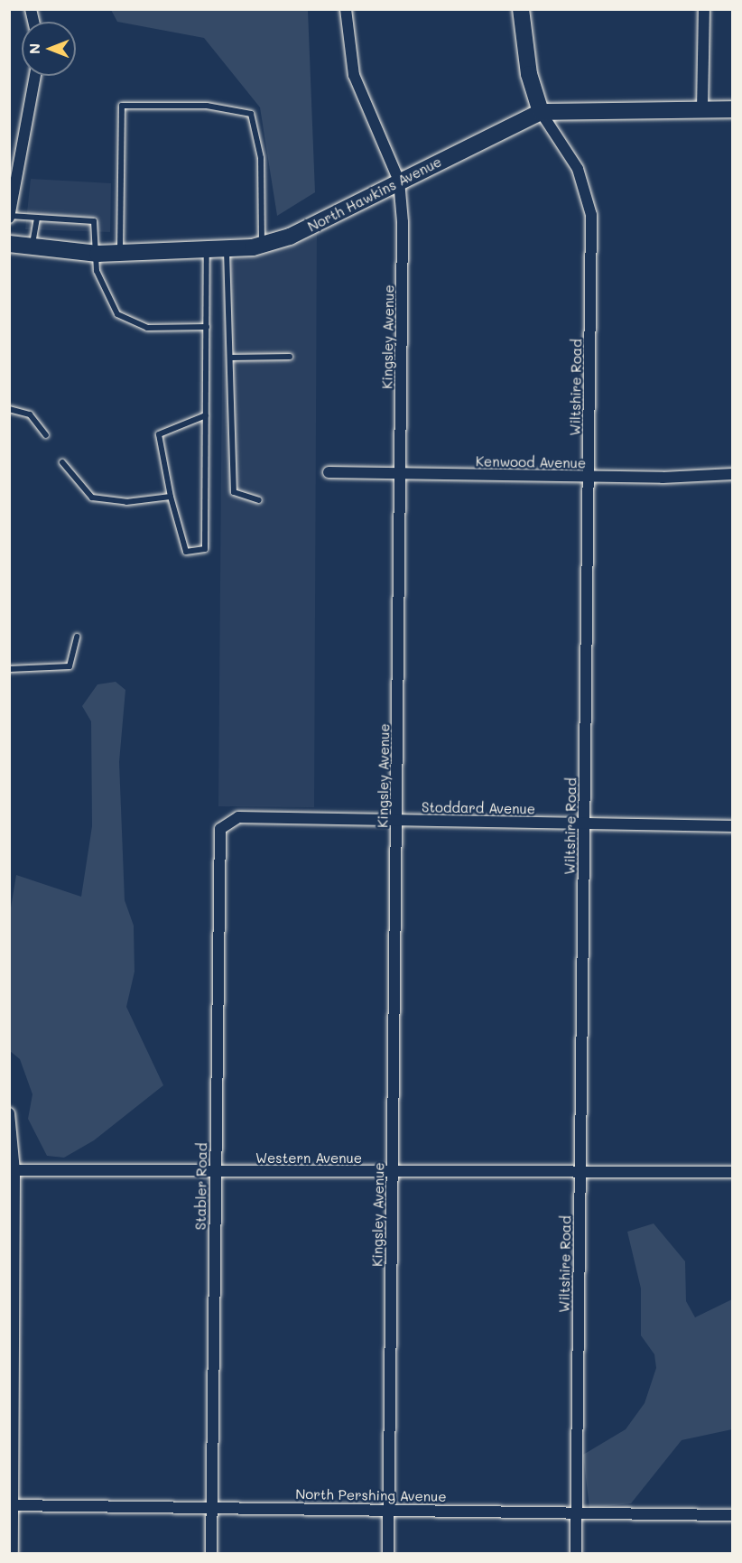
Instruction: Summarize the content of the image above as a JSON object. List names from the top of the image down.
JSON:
{
  "streets": {
    "street": [
      "North Hawkins Avenue",
      "Kingsley Avenue",
      "Wiltshire Road",
      "Kenwood Avenue",
      "Stoddard Avenue",
      "Western Avenue",
      "Stabler Road",
      "North Pershing Avenue"
    ]
  },
  "crossings": [
    ["North Hawkins Avenue", "Kingsley Avenue"],
    ["North Hawkins Avenue", "Wiltshire Road"],
    ["Kingsley Avenue", "Kenwood Avenue"],
    ["Kingsley Avenue", "Stoddard Avenue"],
    ["Kingsley Avenue", "Western Avenue"],
    ["Kingsley Avenue", "North Pershing Avenue"],
    ["Wiltshire Road", "Kenwood Avenue"],
    ["Wiltshire Road", "Stoddard Avenue"],
    ["Wiltshire Road", "Western Avenue"],
    ["Wiltshire Road", "North Pershing Avenue"],
    ["Stoddard Avenue", "Stabler Road"],
    ["Western Avenue", "Stabler Road"],
    ["Stabler Road", "North Pershing Avenue"]
  ],
  "north": "left"
}
